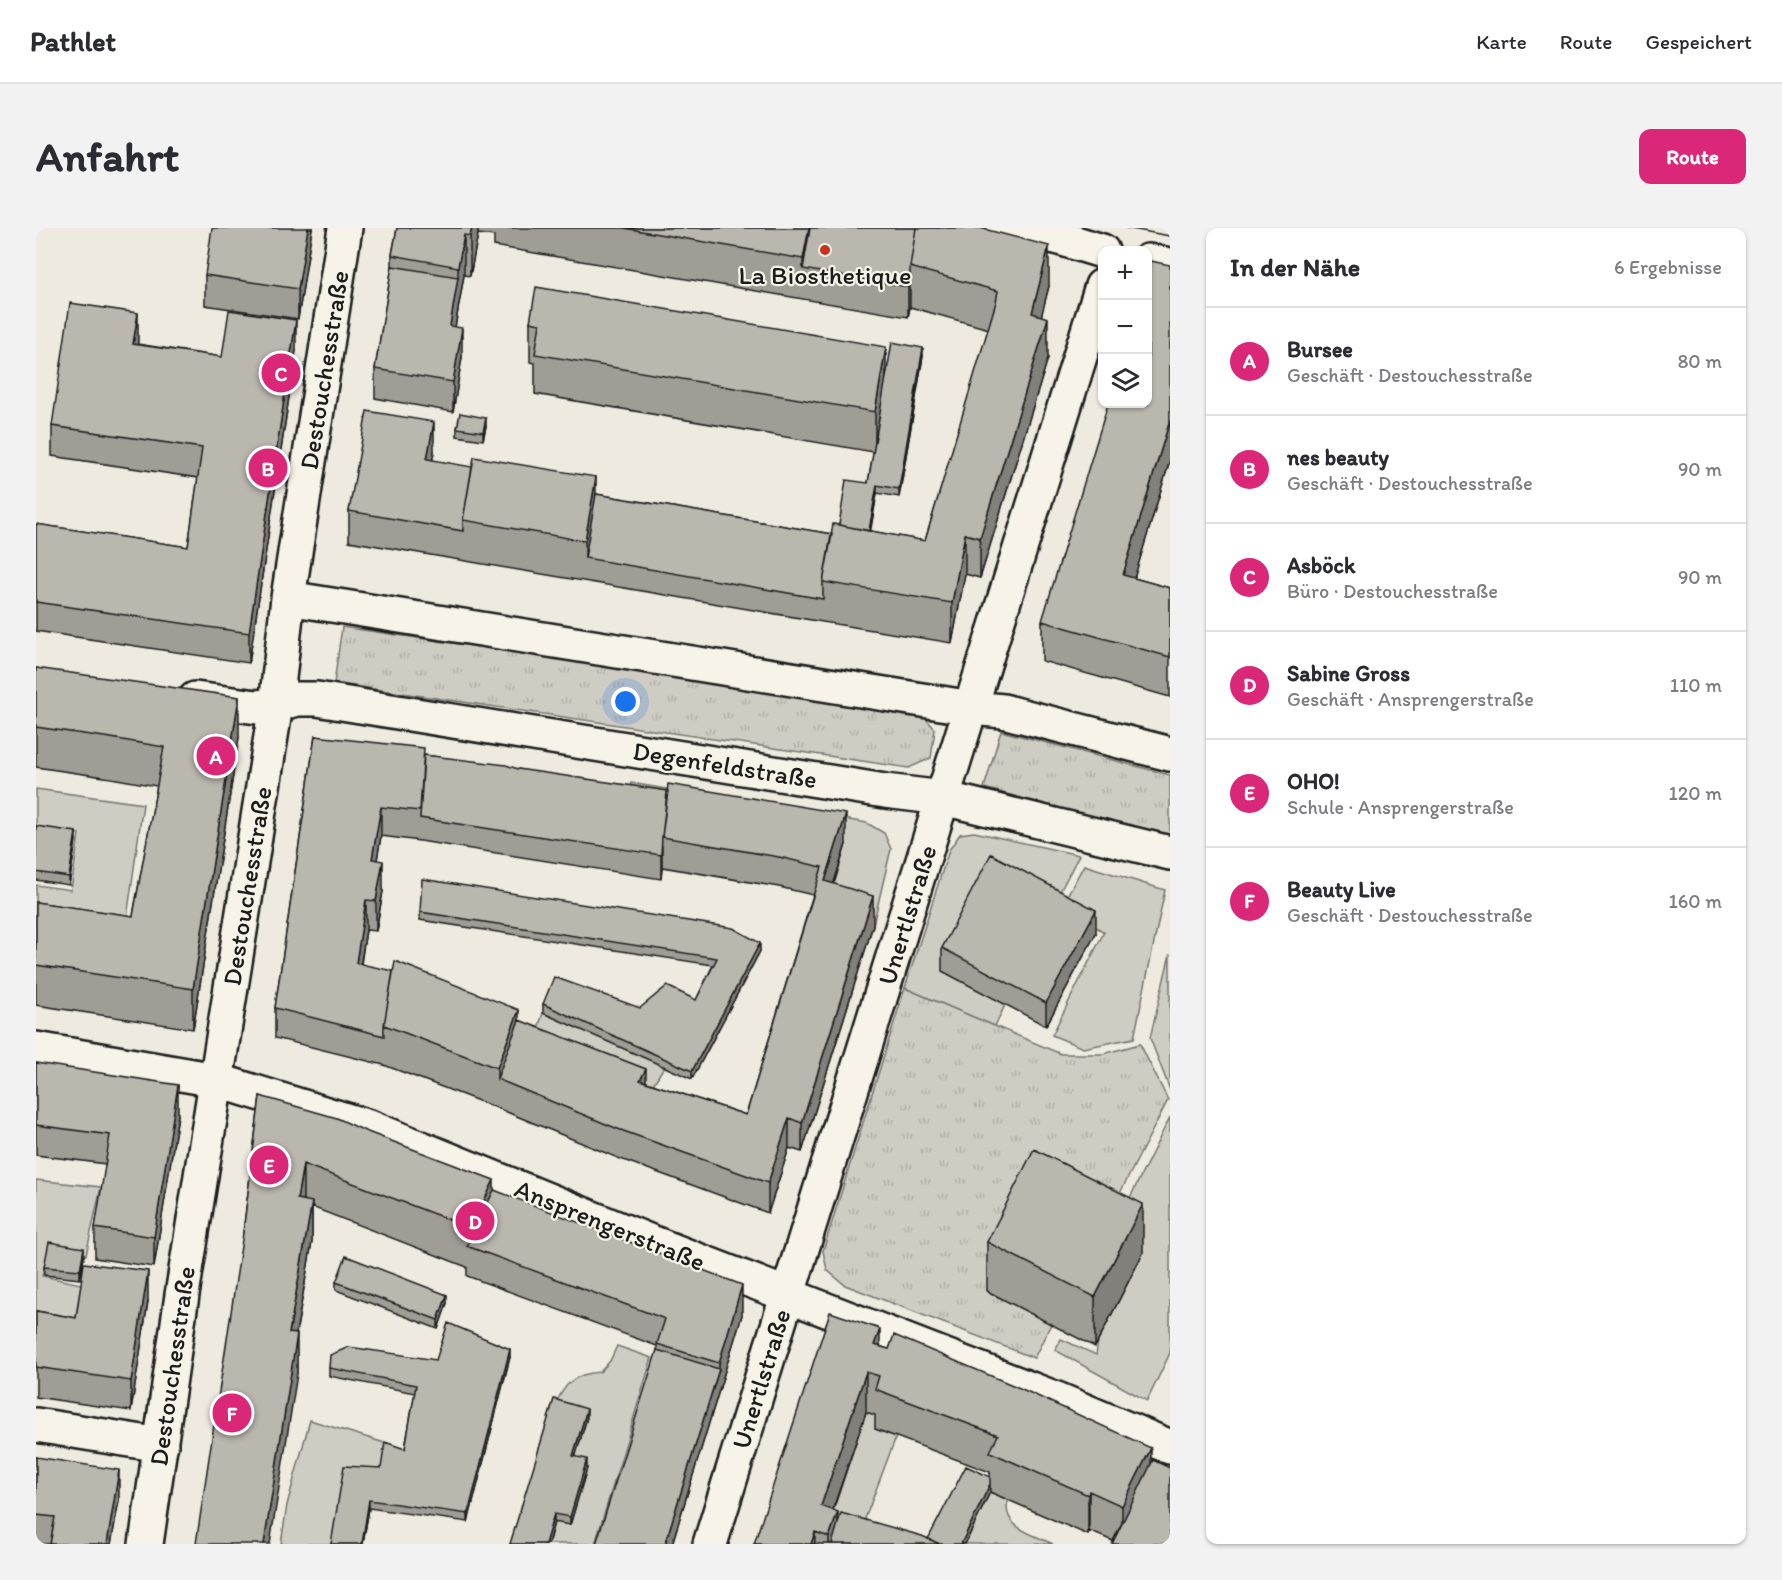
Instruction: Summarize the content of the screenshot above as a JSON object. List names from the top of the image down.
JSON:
{
  "streets": {
    "street": [
      "Destouchesstraße",
      "Degenfeldstraße",
      "Unertlstraße",
      "Ansprengerstraße"
    ]
  },
  "crossings": [
    ["Destouchesstraße", "Degenfeldstraße"],
    ["Destouchesstraße", "Ansprengerstraße"],
    ["Degenfeldstraße", "Unertlstraße"],
    ["Unertlstraße", "Ansprengerstraße"]
  ],
  "places": ["La Biosthetique"],
  "page": {
    "header": "Pathlet",
    "nav": ["Karte", "Route", "Gespeichert"],
    "buttons": "Route",
    "title": "Anfahrt",
    "heading": ["In der Nähe", "6 Ergebnisse"],
    "map_buttons": ["+", "−"],
    "list": [
      {
        "mark": "A",
        "name": "Bursee",
        "note": "Geschäft · Destouchesstraße",
        "value": "80 m"
      },
      {
        "mark": "B",
        "name": "nes beauty",
        "note": "Geschäft · Destouchesstraße",
        "value": "90 m"
      },
      {
        "mark": "C",
        "name": "Asböck",
        "note": "Büro · Destouchesstraße",
        "value": "90 m"
      },
      {
        "mark": "D",
        "name": "Sabine Gross",
        "note": "Geschäft · Ansprengerstraße",
        "value": "110 m"
      },
      {
        "mark": "E",
        "name": "OHO!",
        "note": "Schule · Ansprengerstraße",
        "value": "120 m"
      },
      {
        "mark": "F",
        "name": "Beauty Live",
        "note": "Geschäft · Destouchesstraße",
        "value": "160 m"
      }
    ],
    "pins": [
      "C",
      "B",
      "A",
      "E",
      "D",
      "F"
    ]
  }
}
